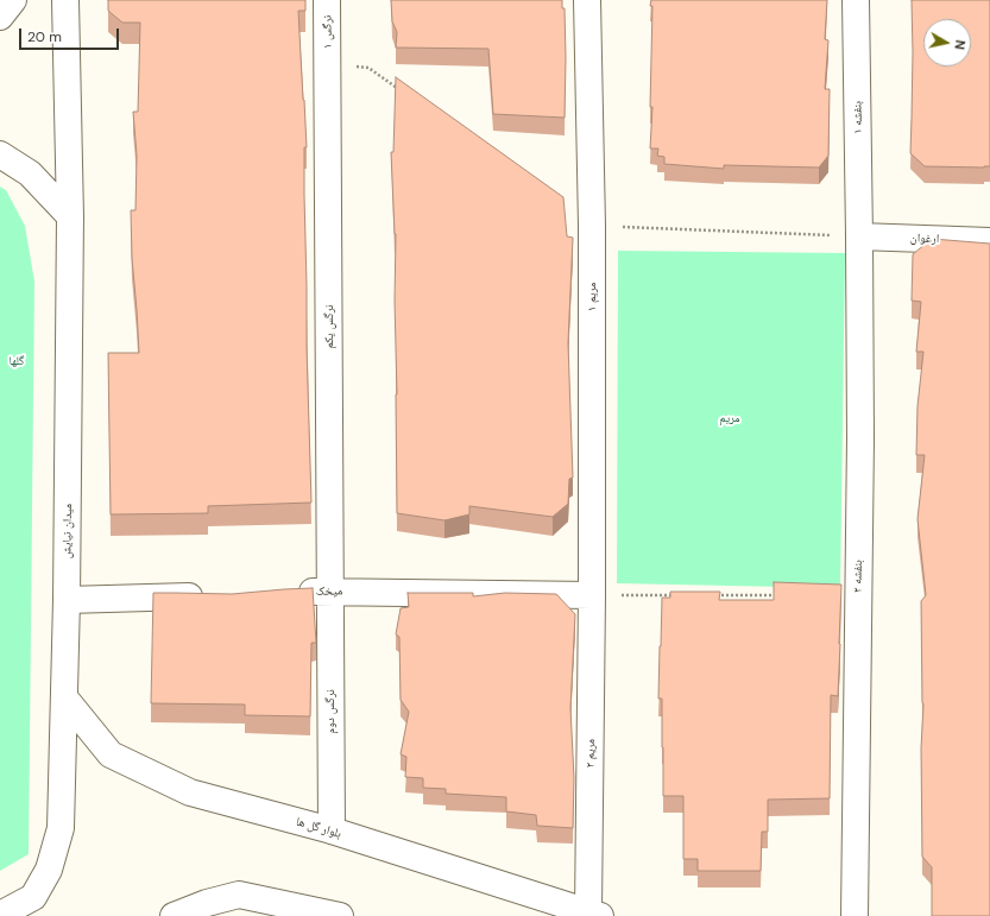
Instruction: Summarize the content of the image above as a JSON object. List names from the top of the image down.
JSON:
{
  "streets": {
    "street": [
      "نرگس ۱",
      "بنفشه ۱",
      "ارغوان",
      "مریم ۱",
      "نرگس یکم",
      "میدان نیایش",
      "بنفشه ۲",
      "میخک",
      "نرگس دوم",
      "مریم ۲",
      "بلوار گل ها"
    ]
  },
  "crossings": [
    ["نرگس ۱", "نرگس یکم"],
    ["بنفشه ۱", "ارغوان"],
    ["بنفشه ۱", "بنفشه ۲"],
    ["ارغوان", "بنفشه ۲"],
    ["مریم ۱", "میخک"],
    ["مریم ۱", "مریم ۲"],
    ["نرگس یکم", "میخک"],
    ["نرگس یکم", "نرگس دوم"],
    ["میدان نیایش", "بلوار گل ها"],
    ["میخک", "نرگس دوم"],
    ["میخک", "مریم ۲"],
    ["نرگس دوم", "بلوار گل ها"],
    ["مریم ۲", "بلوار گل ها"]
  ],
  "parks": ["گلها", "مریم"],
  "scale_bar": "20 m",
  "north": "right"
}
